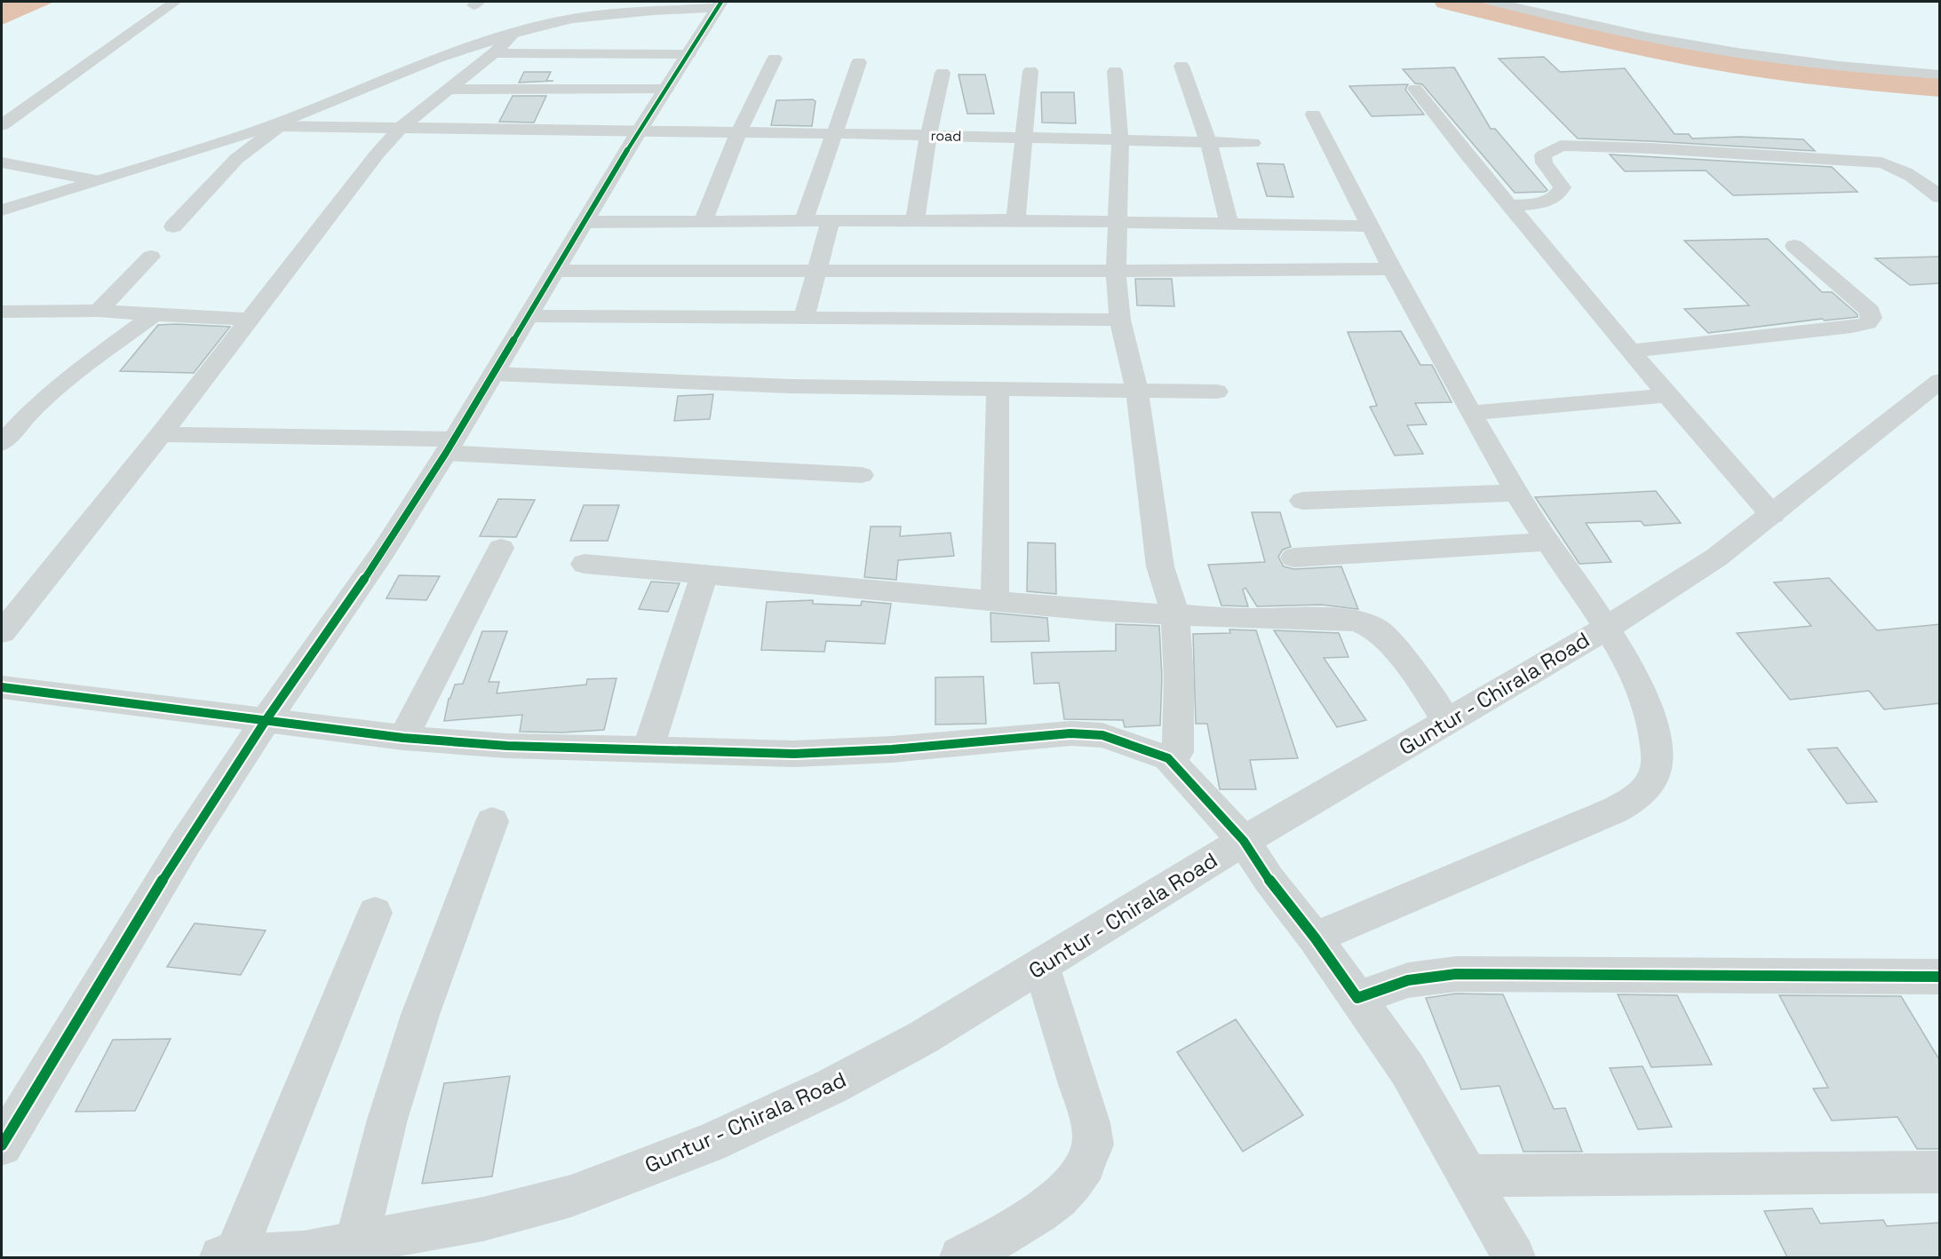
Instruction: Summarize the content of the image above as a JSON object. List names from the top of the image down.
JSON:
{
  "streets": {
    "street": ["road", "Guntur - Chirala Road"]
  }
}
